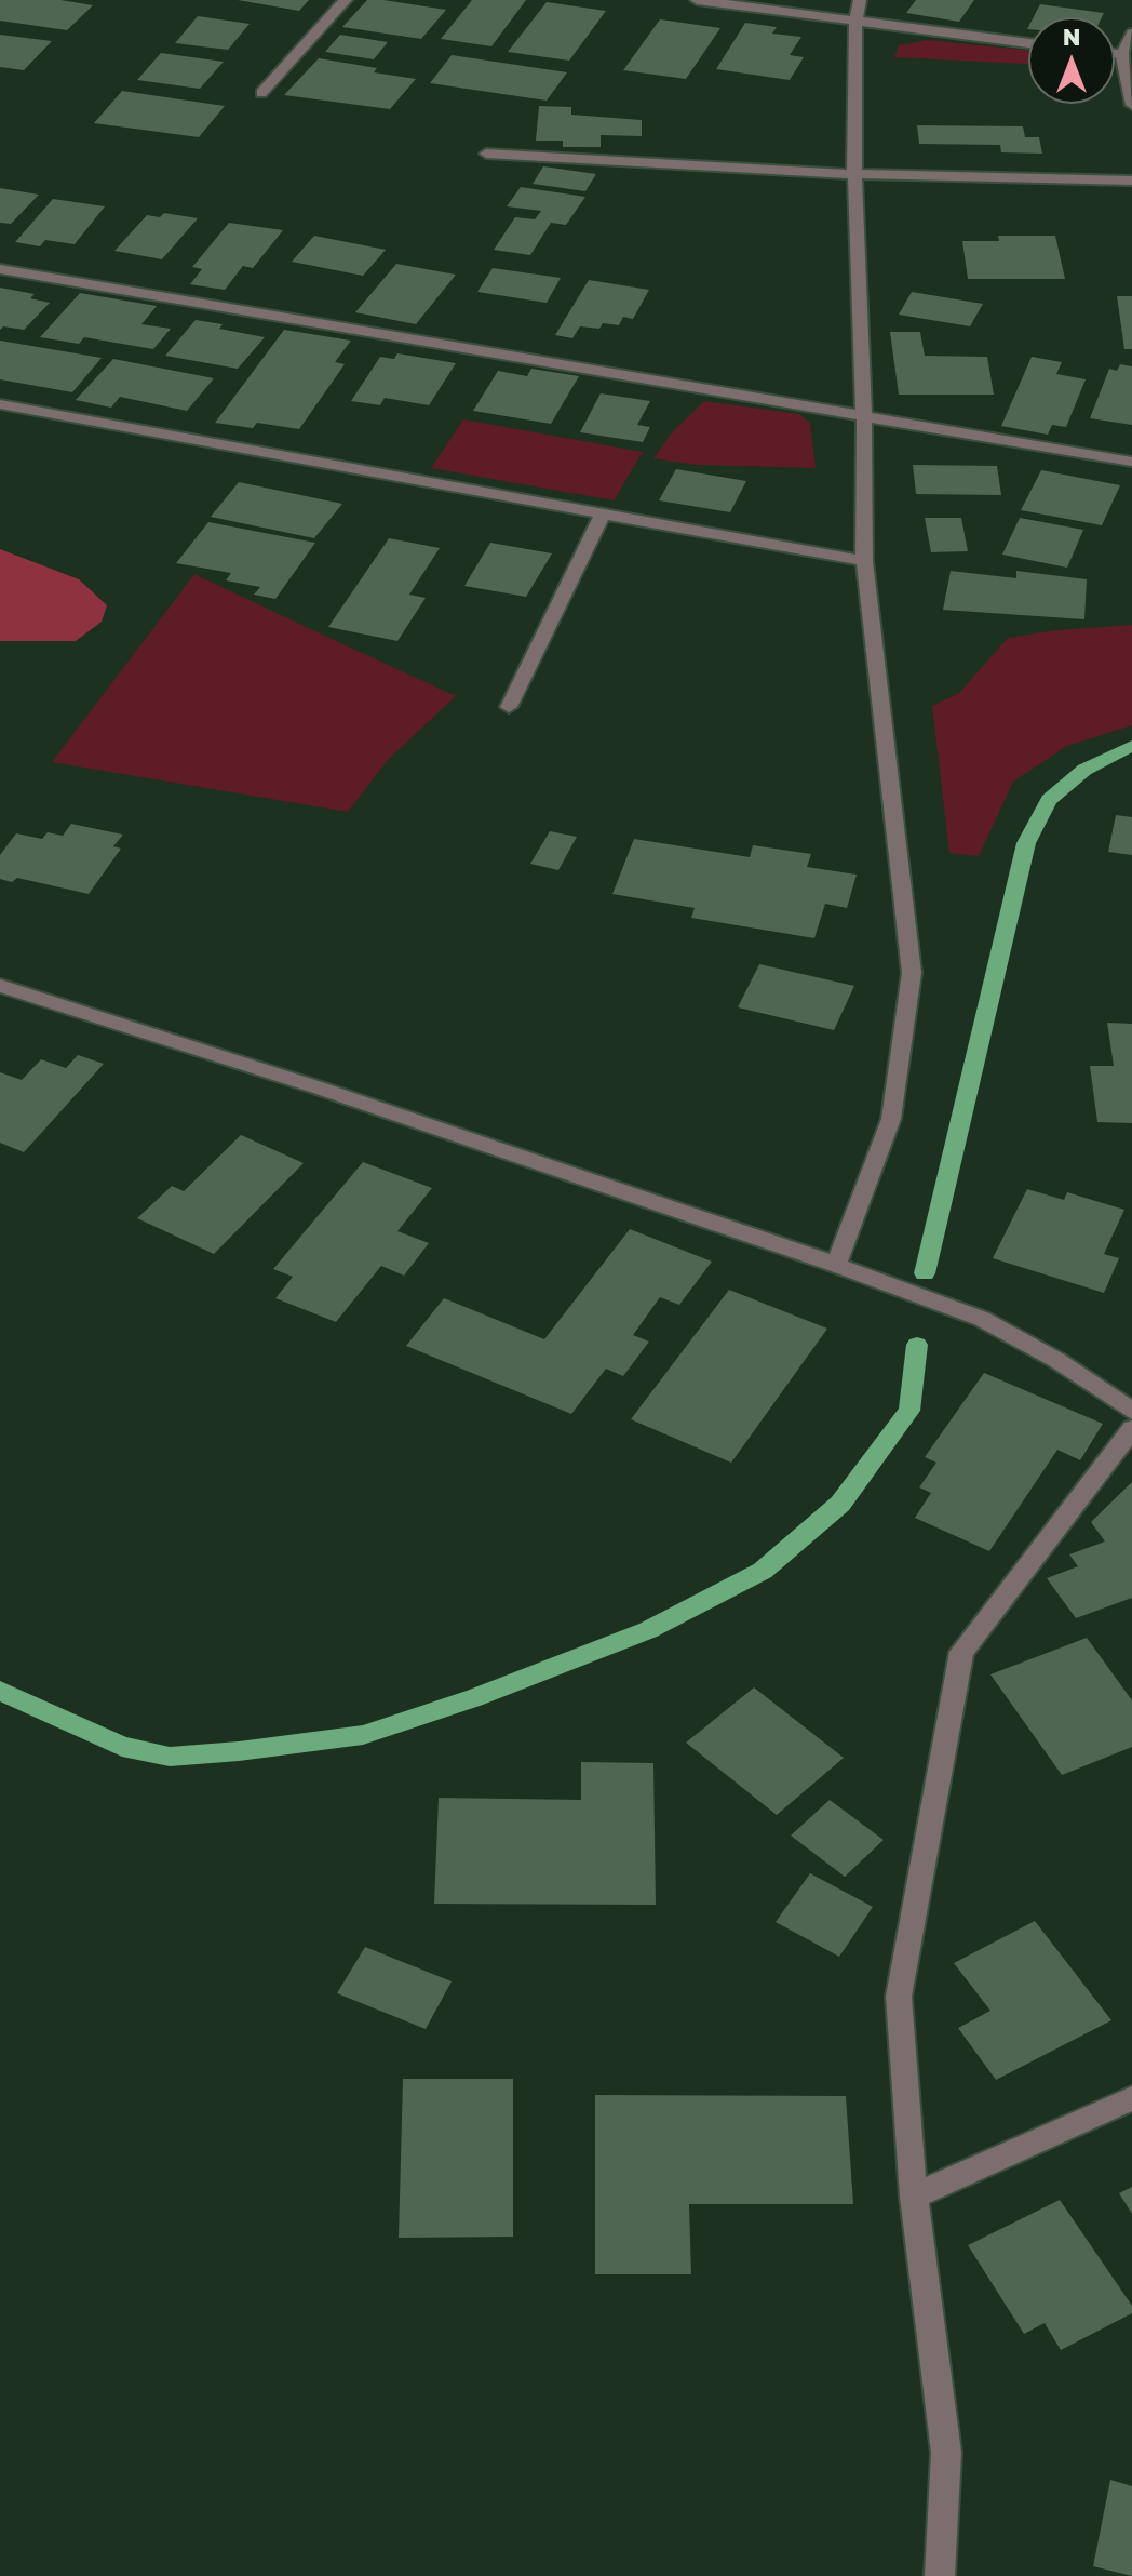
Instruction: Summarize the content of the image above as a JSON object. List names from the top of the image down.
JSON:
{
  "north": "top"
}
